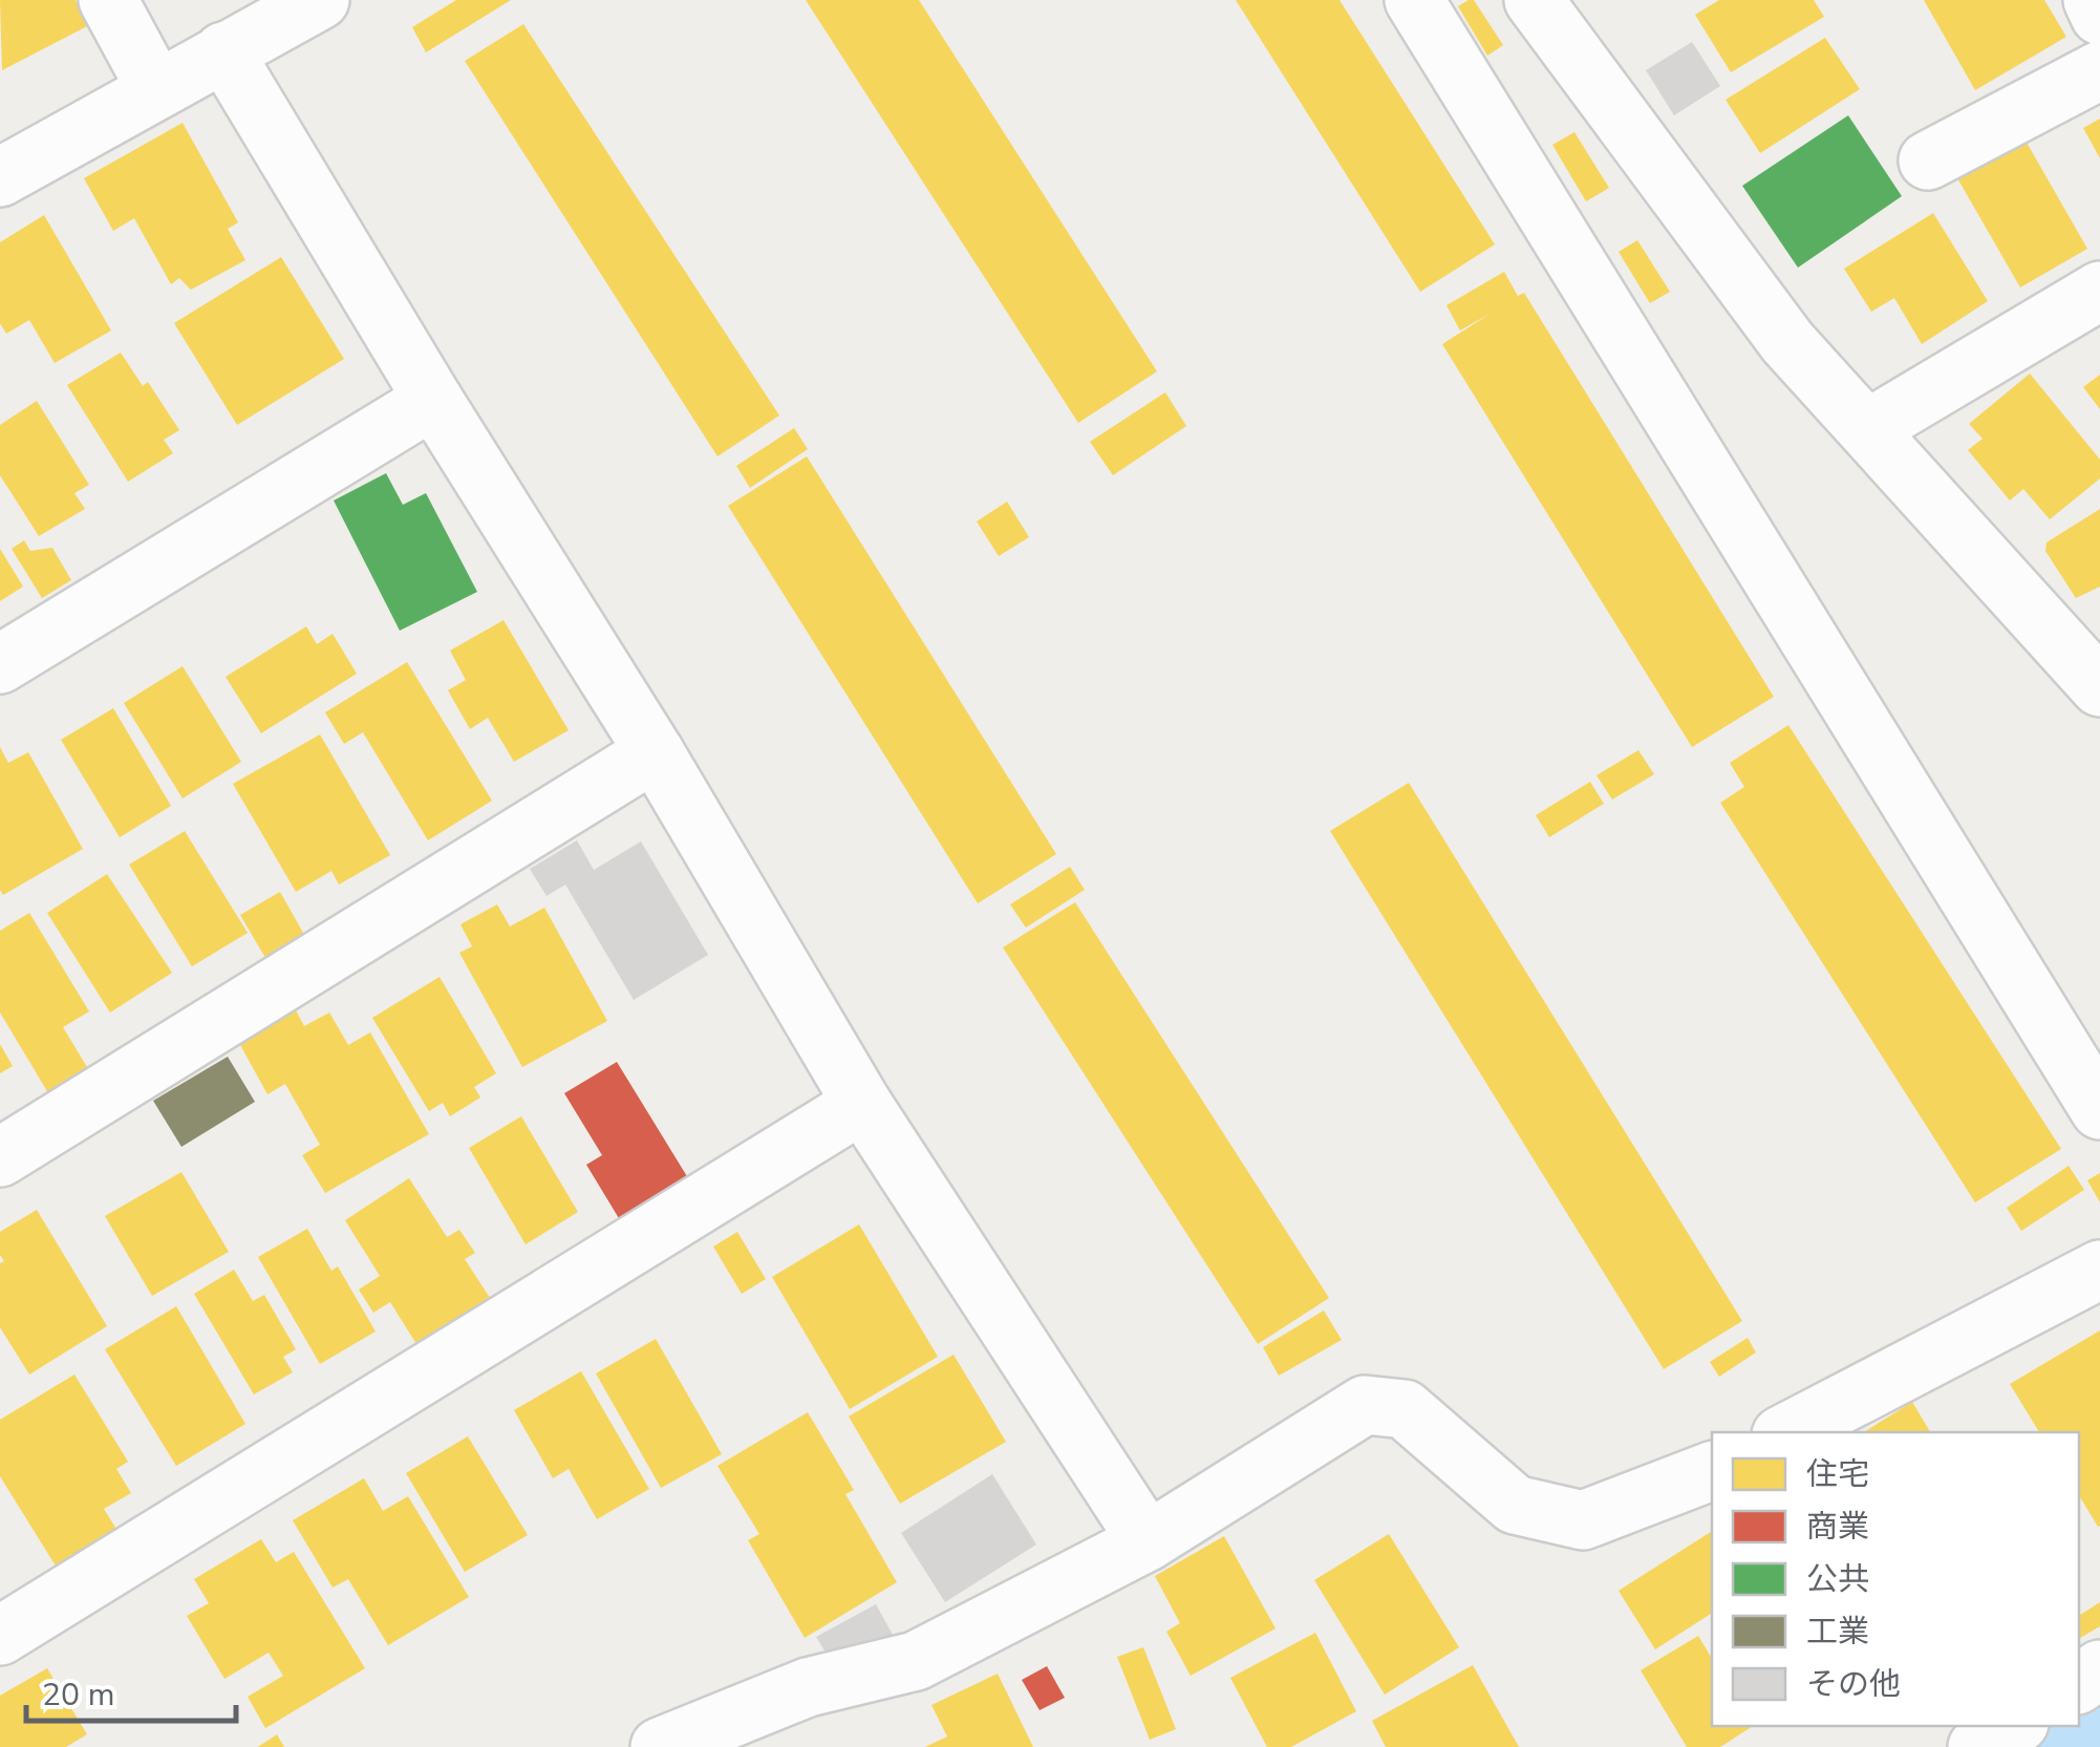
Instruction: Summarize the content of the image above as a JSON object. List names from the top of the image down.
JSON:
{
  "legend": [
    "住宅",
    "商業",
    "公共",
    "工業",
    "その他"
  ],
  "scale_bar": "20 m"
}
